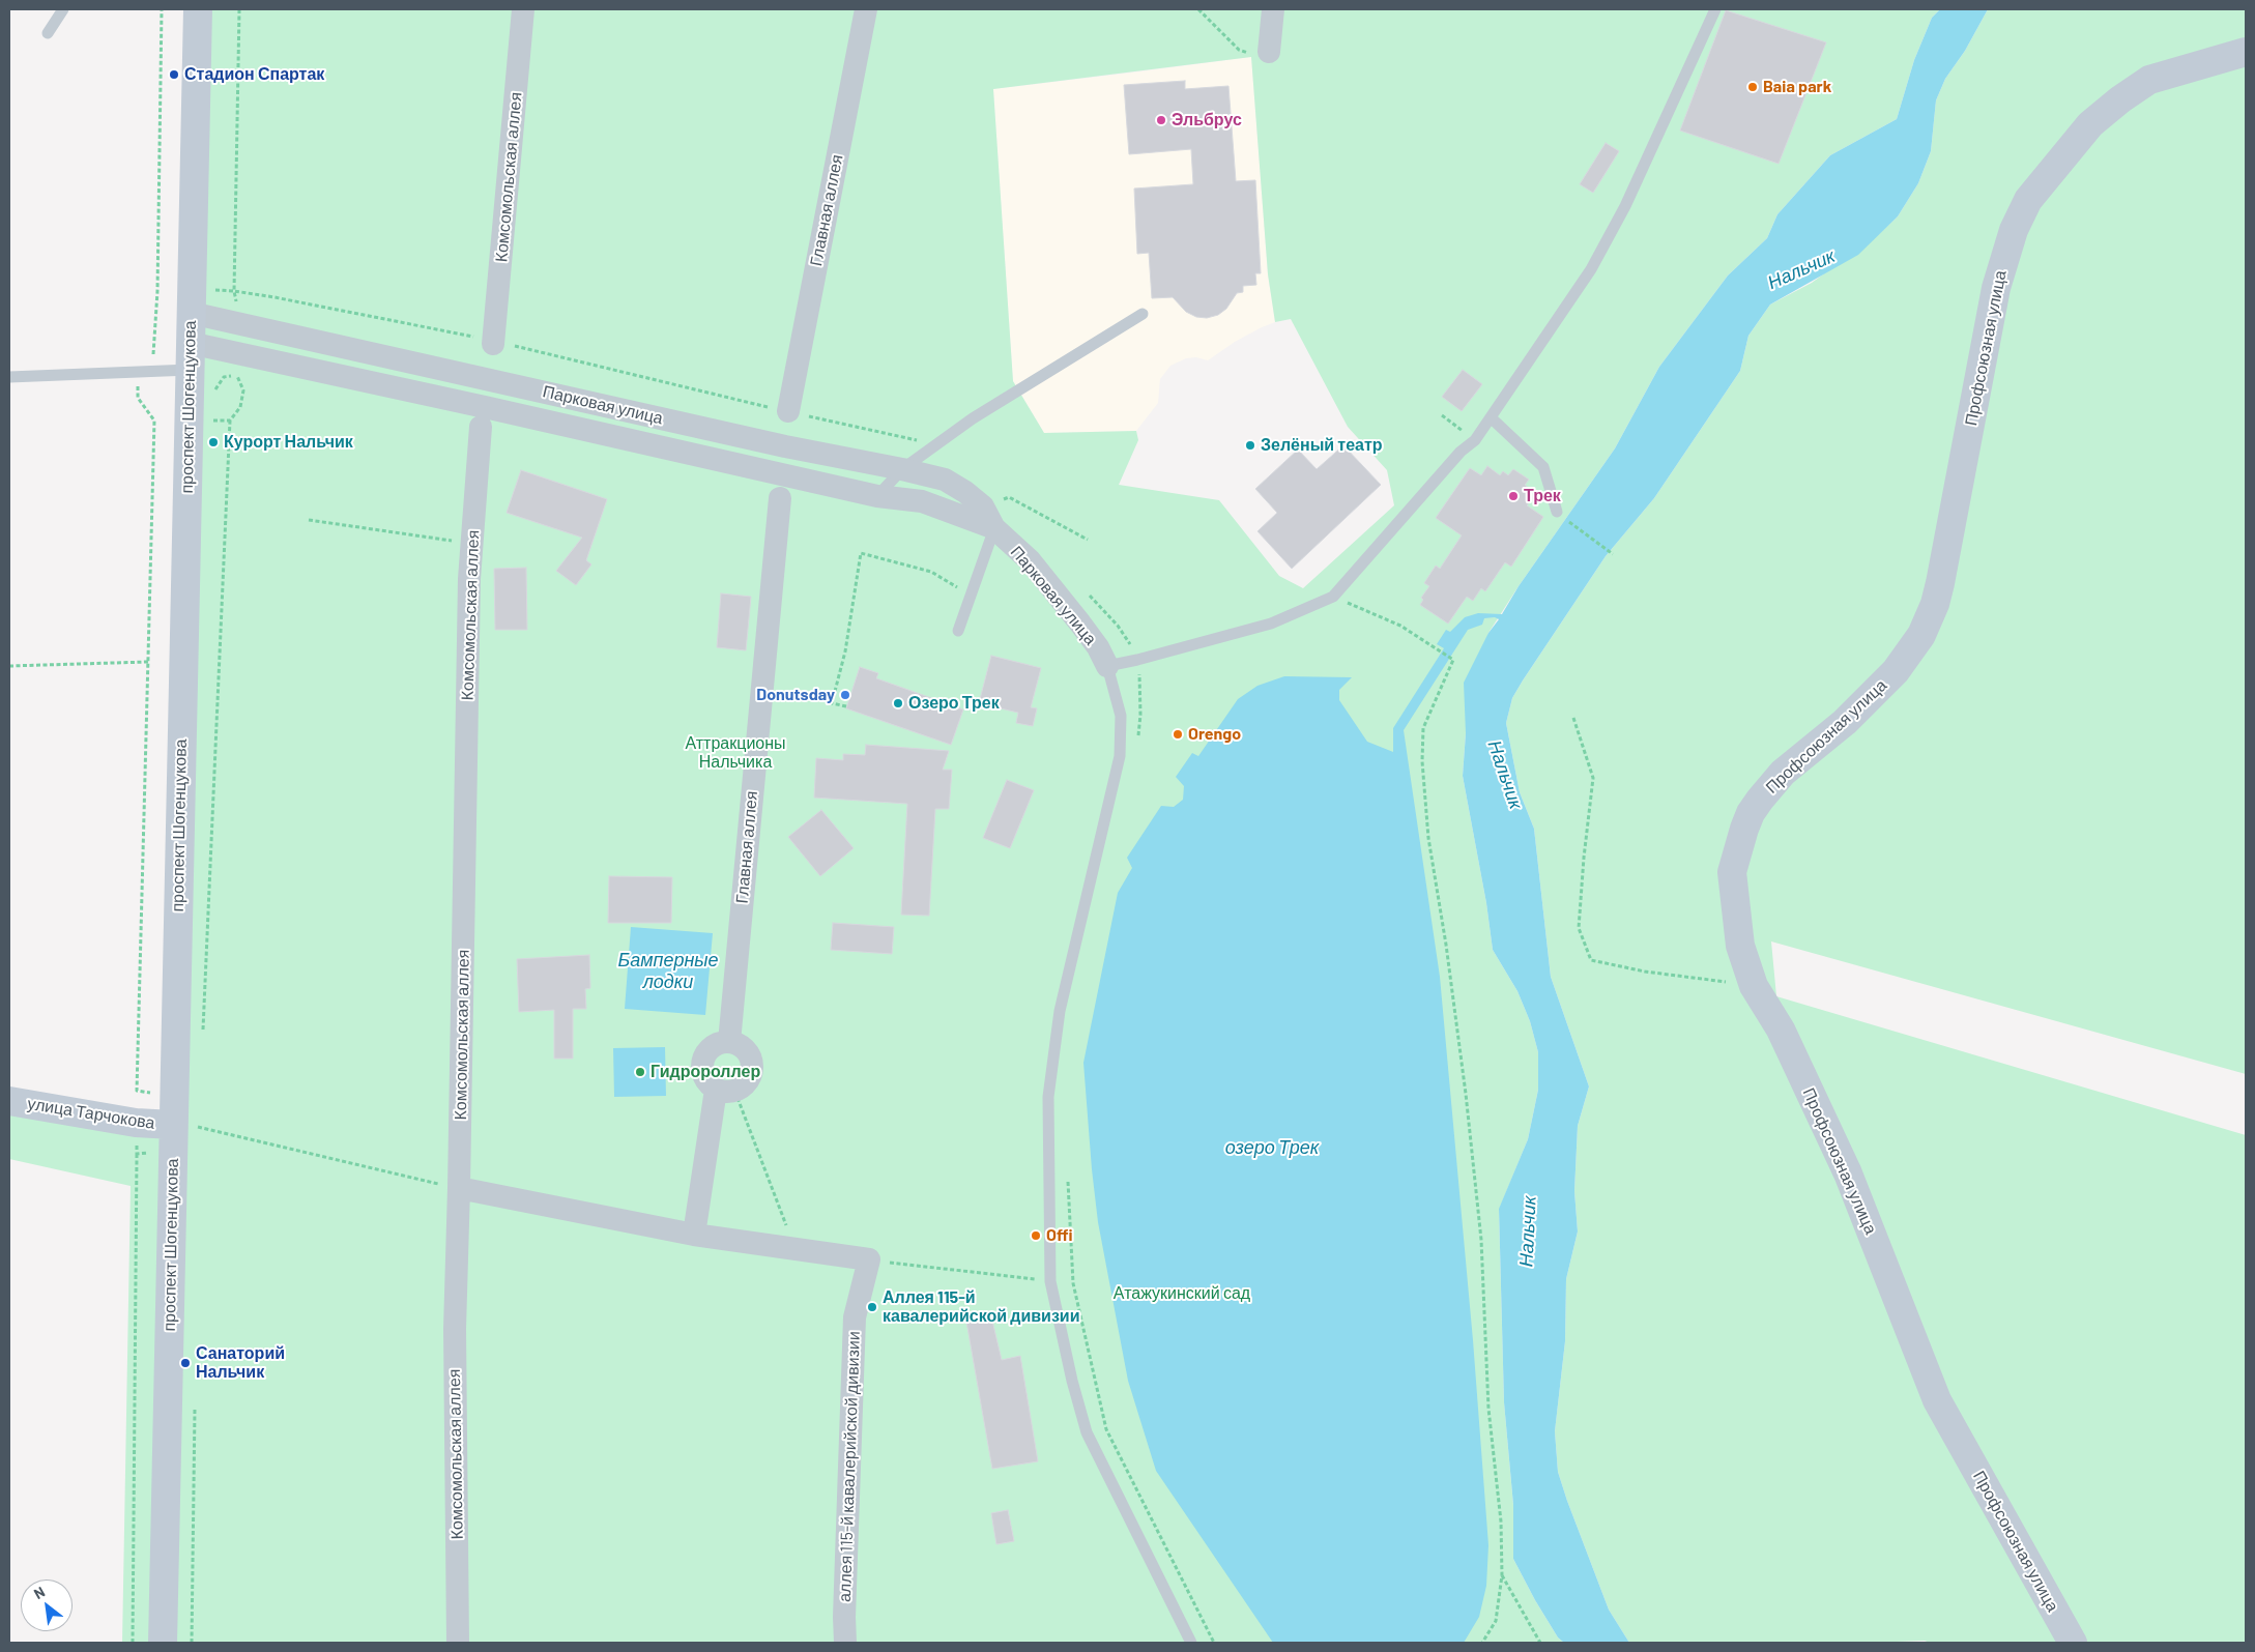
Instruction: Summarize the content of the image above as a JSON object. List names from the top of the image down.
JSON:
{
  "streets": {
    "street": [
      "Комсомольская аллея",
      "Главная аллея",
      "Профсоюзная улица",
      "Парковая улица",
      "проспект Шогенцукова",
      "улица Тарчокова",
      "аллея 115-й кавалерийской дивизии"
    ]
  },
  "crossings": [
    ["Парковая улица", "проспект Шогенцукова"],
    ["проспект Шогенцукова", "улица Тарчокова"]
  ],
  "water": ["Нальчик", "Бамперные лодки", "озеро Трек"],
  "parks": ["Аттракционы Нальчика", "Атажукинский сад"],
  "places": [
    "Стадион Спартак",
    "Baia park",
    "Эльбрус",
    "Курорт Нальчик",
    "Зелёный театр",
    "Трек",
    "Donutsday",
    "Озеро Трек",
    "Orengo",
    "Гидророллер",
    "Offi",
    "Аллея 115-й кавалерийской дивизии",
    "Санаторий Нальчик"
  ],
  "north": "top left"
}
